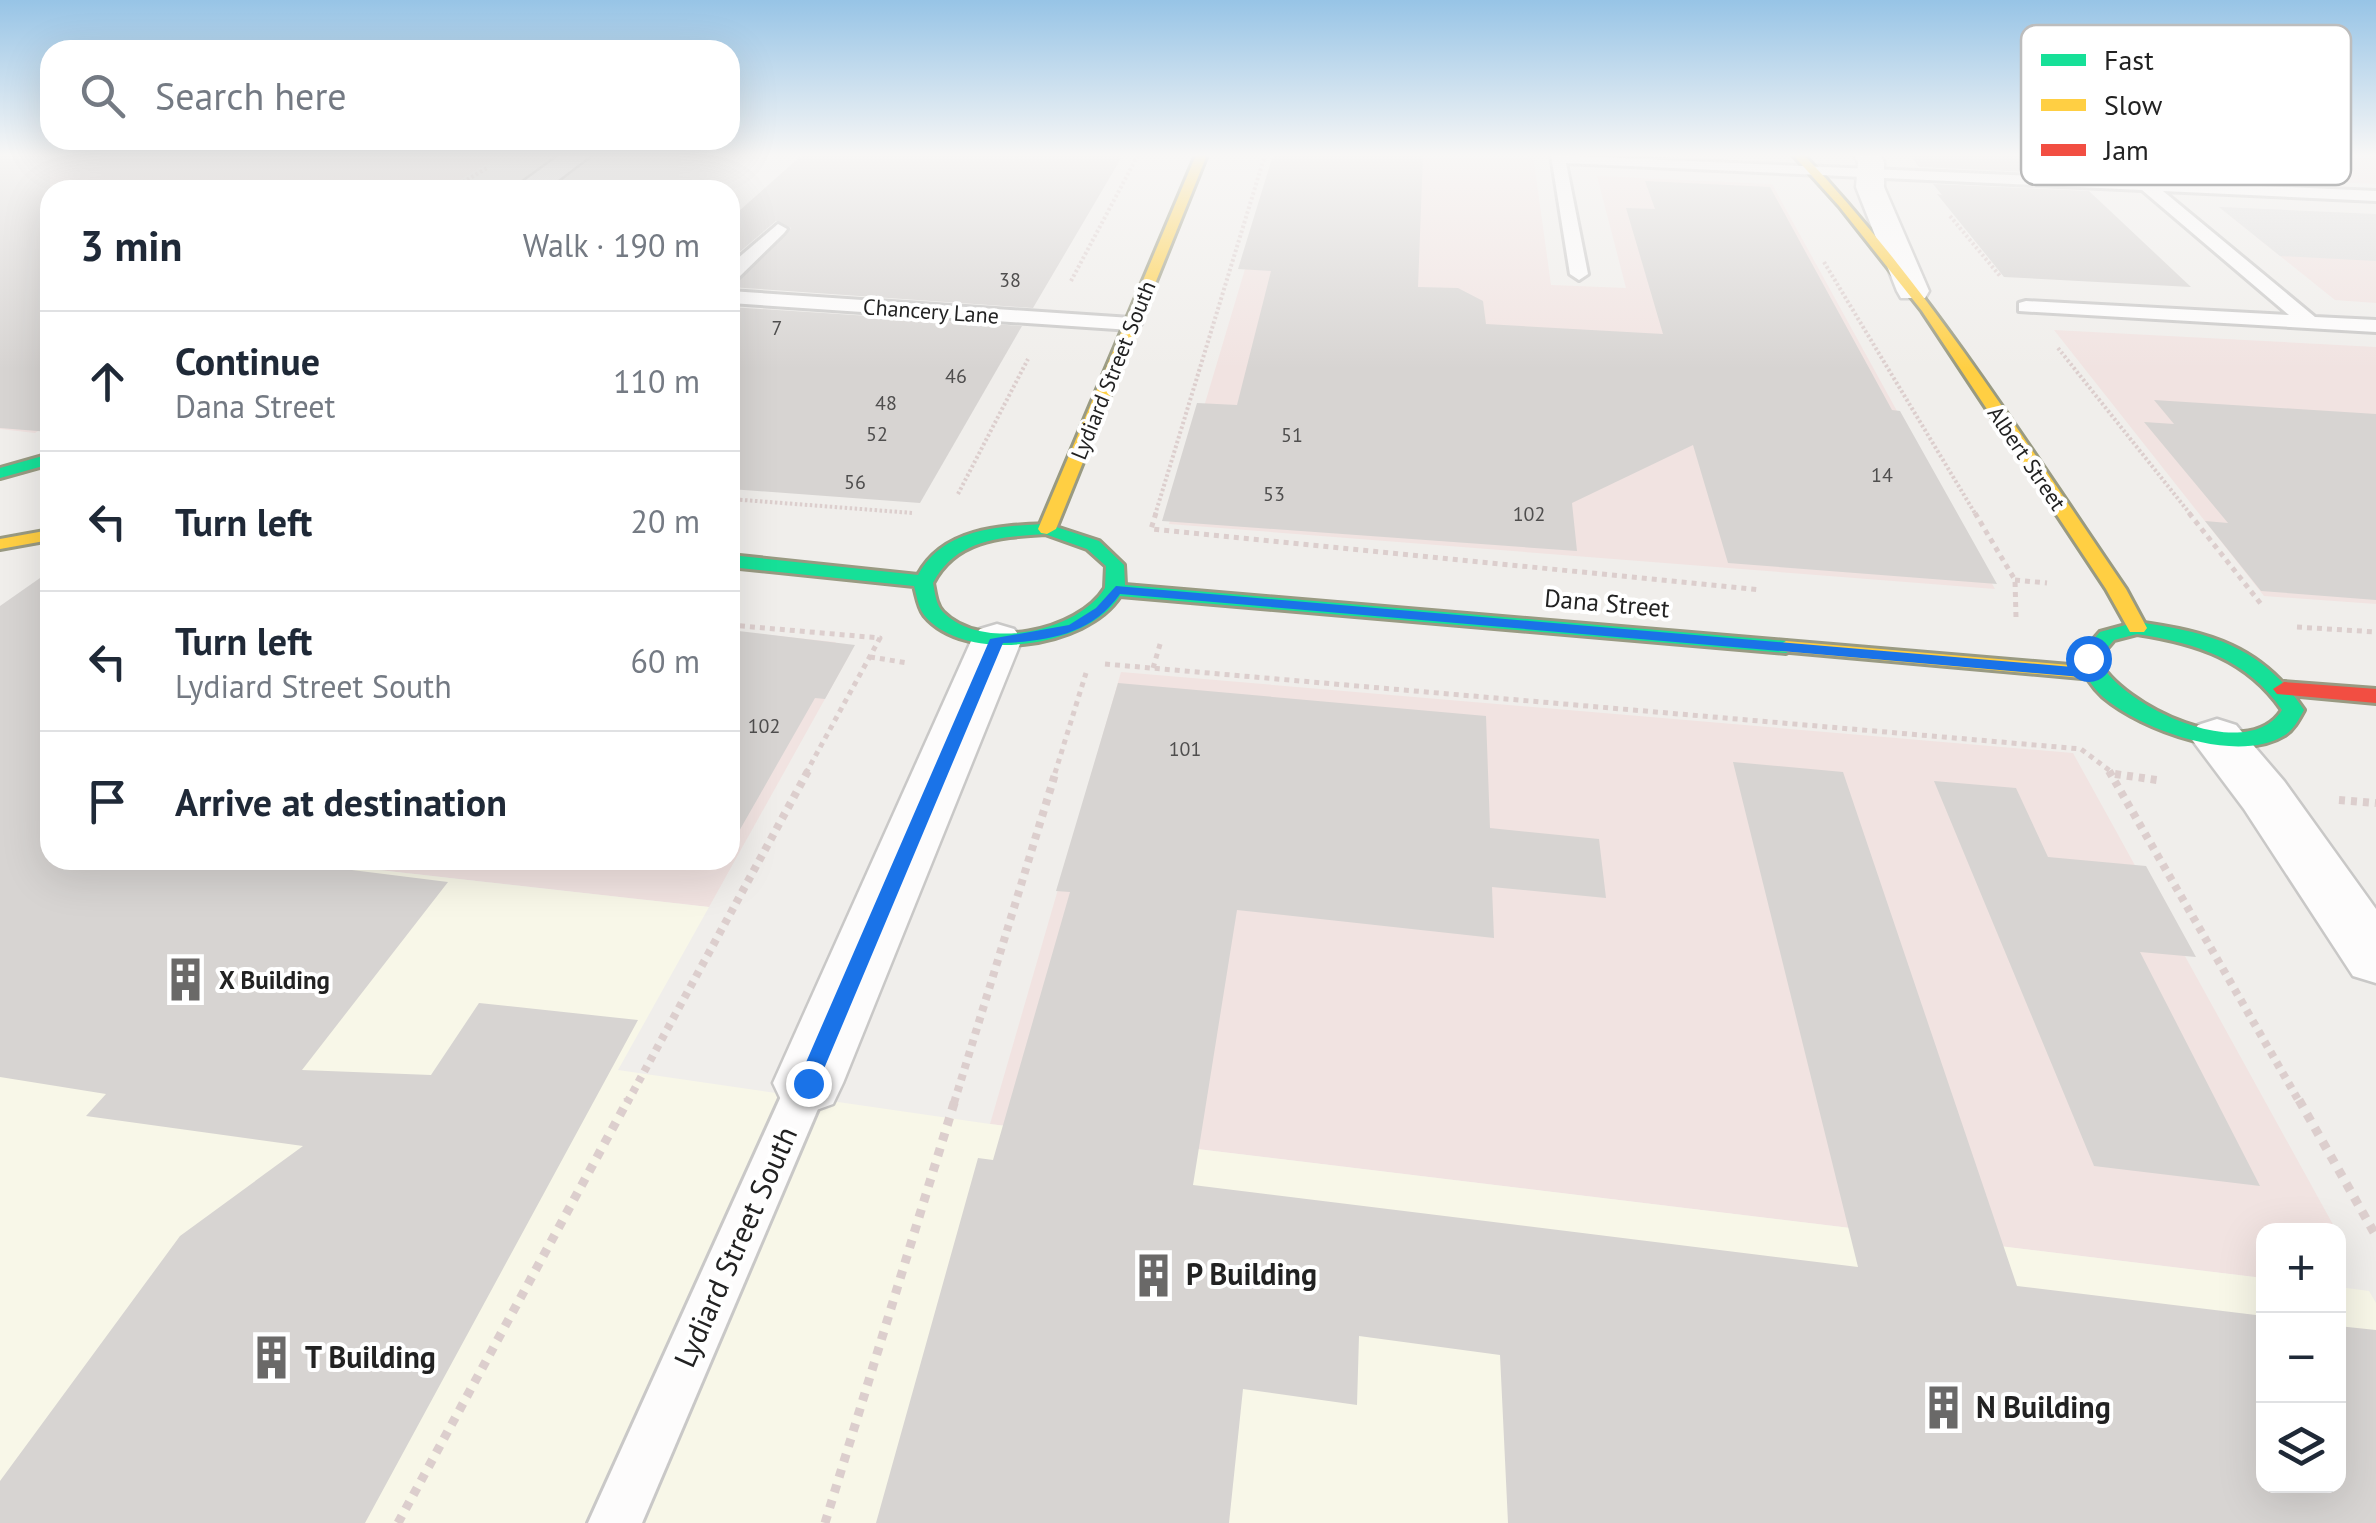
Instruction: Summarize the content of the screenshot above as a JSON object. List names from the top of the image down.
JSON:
{
  "streets": {
    "street": ["Lydiard Street South", "Albert Street", "Dana Street"],
    "lane": ["Chancery Lane"]
  },
  "crossings": [
    ["Chancery Lane", "Lydiard Street South"],
    ["Lydiard Street South", "Dana Street"]
  ],
  "places": {
    "building": [
      "X Building",
      "P Building",
      "T Building",
      "N Building"
    ]
  },
  "house_numbers": [
    "38",
    "7",
    "46",
    "48",
    "52",
    "51",
    "14",
    "56",
    "53",
    "102",
    "102",
    "101"
  ],
  "legend": ["Fast", "Slow", "Jam"],
  "page": {
    "search": "Search here",
    "heading": ["3 min", "Walk · 190 m"],
    "list": [
      ["Continue", "Dana Street", "110 m"],
      ["Turn left", "20 m"],
      ["Turn left", "Lydiard Street South", "60 m"],
      "Arrive at destination"
    ],
    "map_buttons": ["+", "−"]
  }
}
